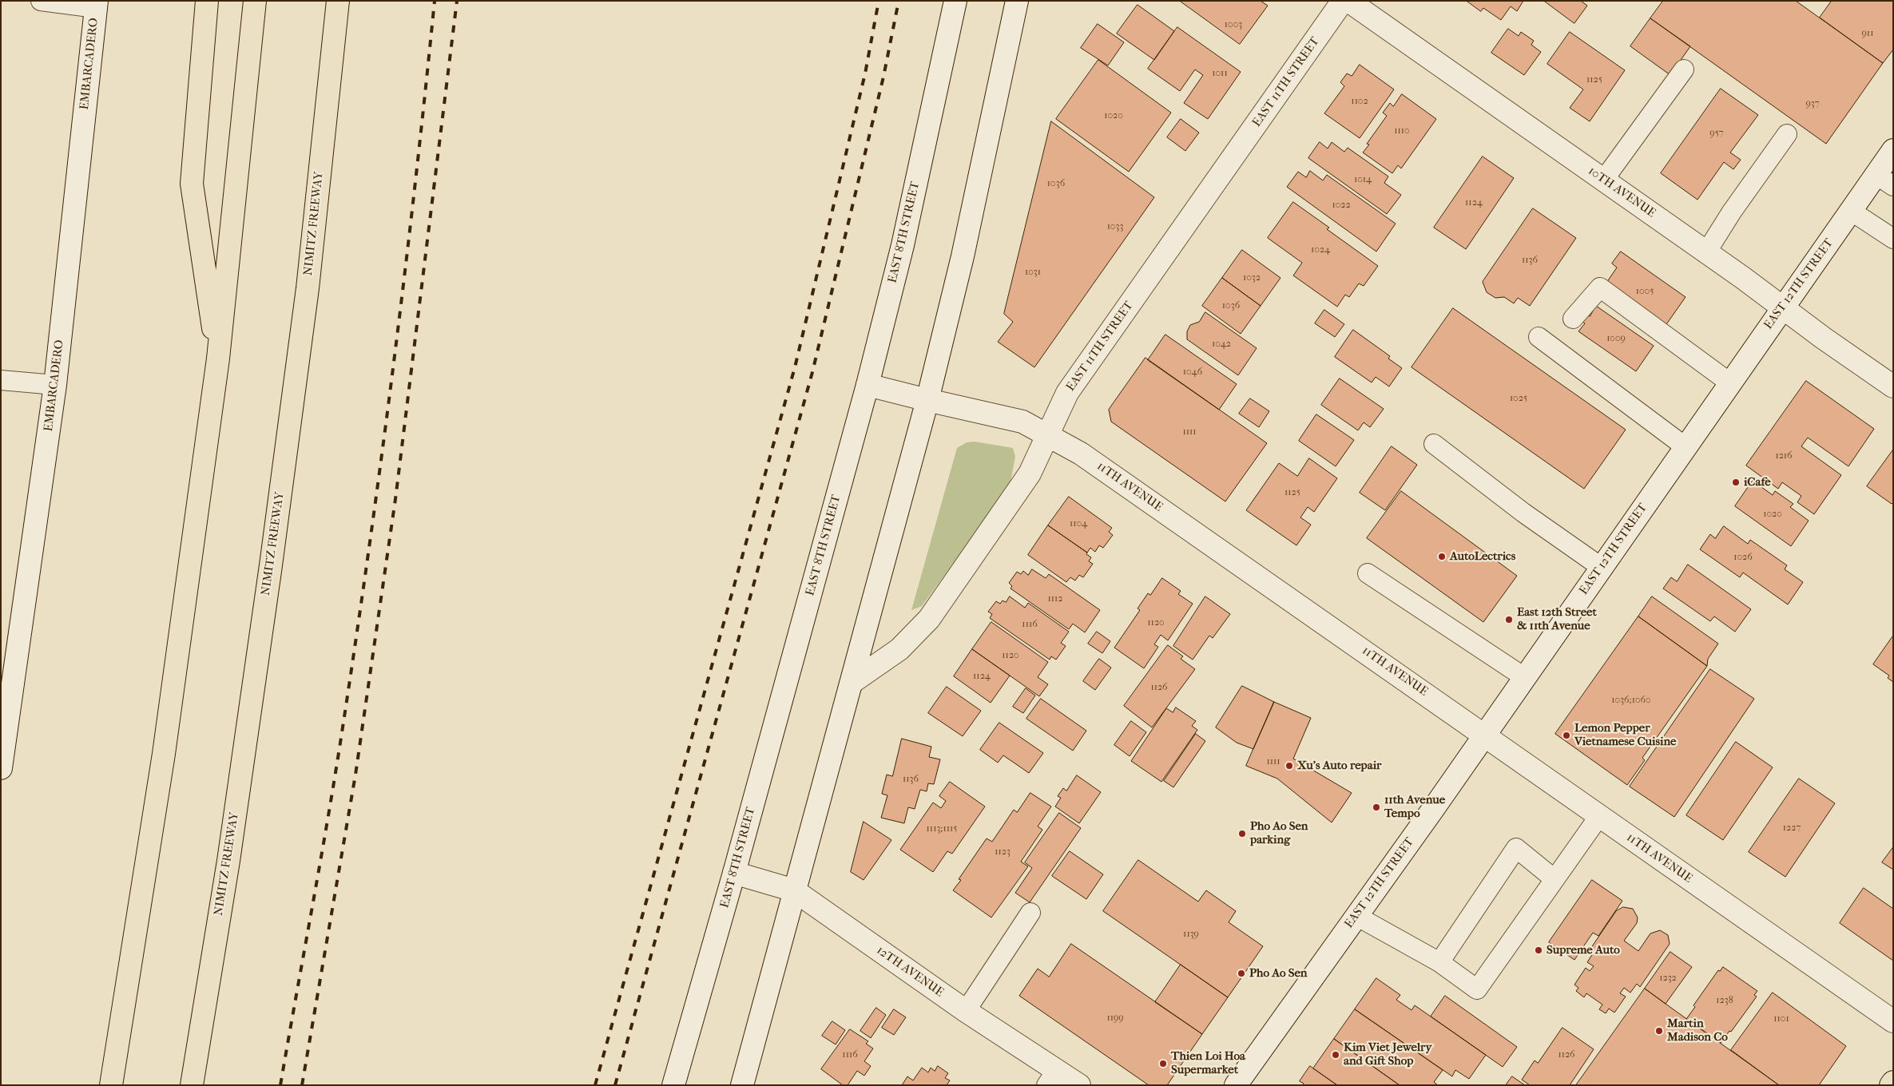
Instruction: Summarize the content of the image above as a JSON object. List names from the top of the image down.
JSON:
{
  "streets": {
    "main road": [
      "EMBARCADERO",
      "EAST 11TH STREET",
      "10TH AVENUE",
      "NIMITZ FREEWAY",
      "EAST 8TH STREET",
      "EAST 12TH STREET",
      "11TH AVENUE",
      "12TH AVENUE"
    ]
  },
  "crossings": [
    ["EAST 11TH STREET", "11TH AVENUE"],
    ["10TH AVENUE", "EAST 12TH STREET"],
    ["EAST 8TH STREET", "11TH AVENUE"],
    ["EAST 8TH STREET", "12TH AVENUE"],
    ["EAST 12TH STREET", "11TH AVENUE"]
  ],
  "places": [
    "iCafe",
    "AutoLectrics",
    "East 12th Street & 11th Avenue",
    "Lemon Pepper Vietnamese Cuisine",
    "Xu's Auto repair",
    "11th Avenue Tempo",
    "Pho Ao Sen parking",
    "Supreme Auto",
    "Pho Ao Sen",
    "Martin Madison Co",
    "Kim Viet Jewelry and Gift Shop",
    "Thien Loi Hoa Supermarket"
  ],
  "house_numbers": [
    "1003",
    "911",
    "1011",
    "1125",
    "1102",
    "937",
    "1020",
    "1110",
    "957",
    "1014",
    "1036",
    "1124",
    "1022",
    "1033",
    "1024",
    "1136",
    "1031",
    "1032",
    "1005",
    "1036",
    "1009",
    "1042",
    "1046",
    "1025",
    "1111",
    "1216",
    "1125",
    "1020",
    "1104",
    "1026",
    "1112",
    "1120",
    "1116",
    "1120",
    "1124",
    "1126",
    "1036;1060",
    "1111",
    "1136",
    "1227",
    "1113;1115",
    "1123",
    "1139",
    "1232",
    "1238",
    "1199",
    "1101",
    "1116",
    "1126"
  ]
}
